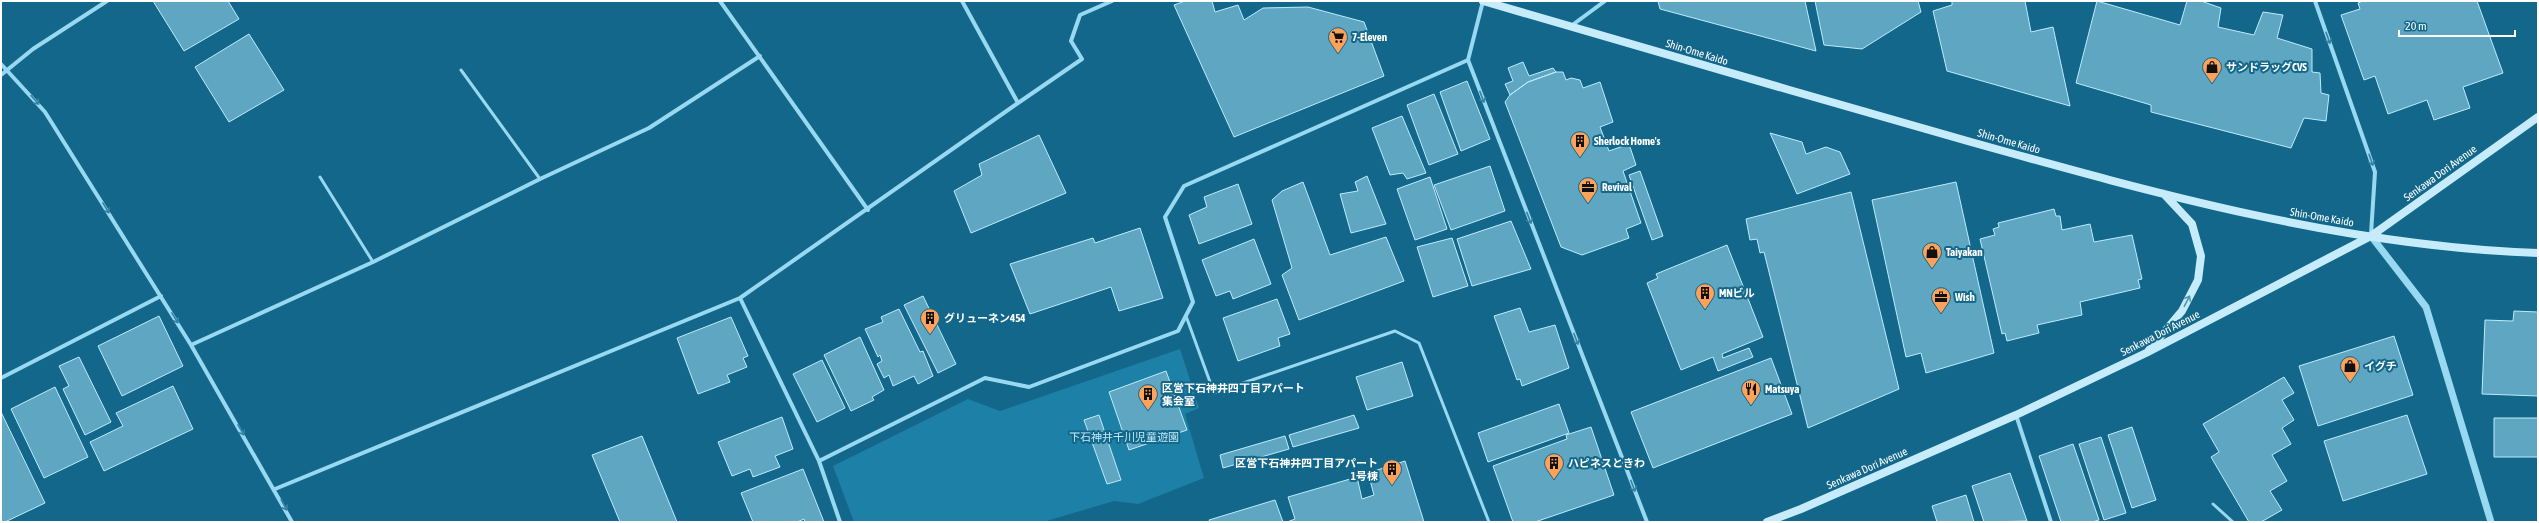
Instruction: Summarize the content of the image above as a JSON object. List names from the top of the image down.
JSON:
{
  "streets": {
    "main road": ["Shin-Ome Kaido", "Senkawa Dori Avenue"]
  },
  "crossings": [
    ["Shin-Ome Kaido", "Senkawa Dori Avenue"]
  ],
  "parks": ["下石神井千川児童遊園"],
  "places": {
    "supermarket": ["7-Eleven"],
    "shop": ["サンドラッグCVS", "Taiyakan", "イグチ"],
    "building": [
      "Sherlock Home's",
      "MNビル",
      "グリューネン454",
      "区営下石神井四丁目アパート 集会室",
      "ハピネスときわ",
      "区営下石神井四丁目アパート 1号棟"
    ],
    "office": ["Revival", "Wish"],
    "restaurant": ["Matsuya"]
  },
  "scale_bar": "20 m"
}
